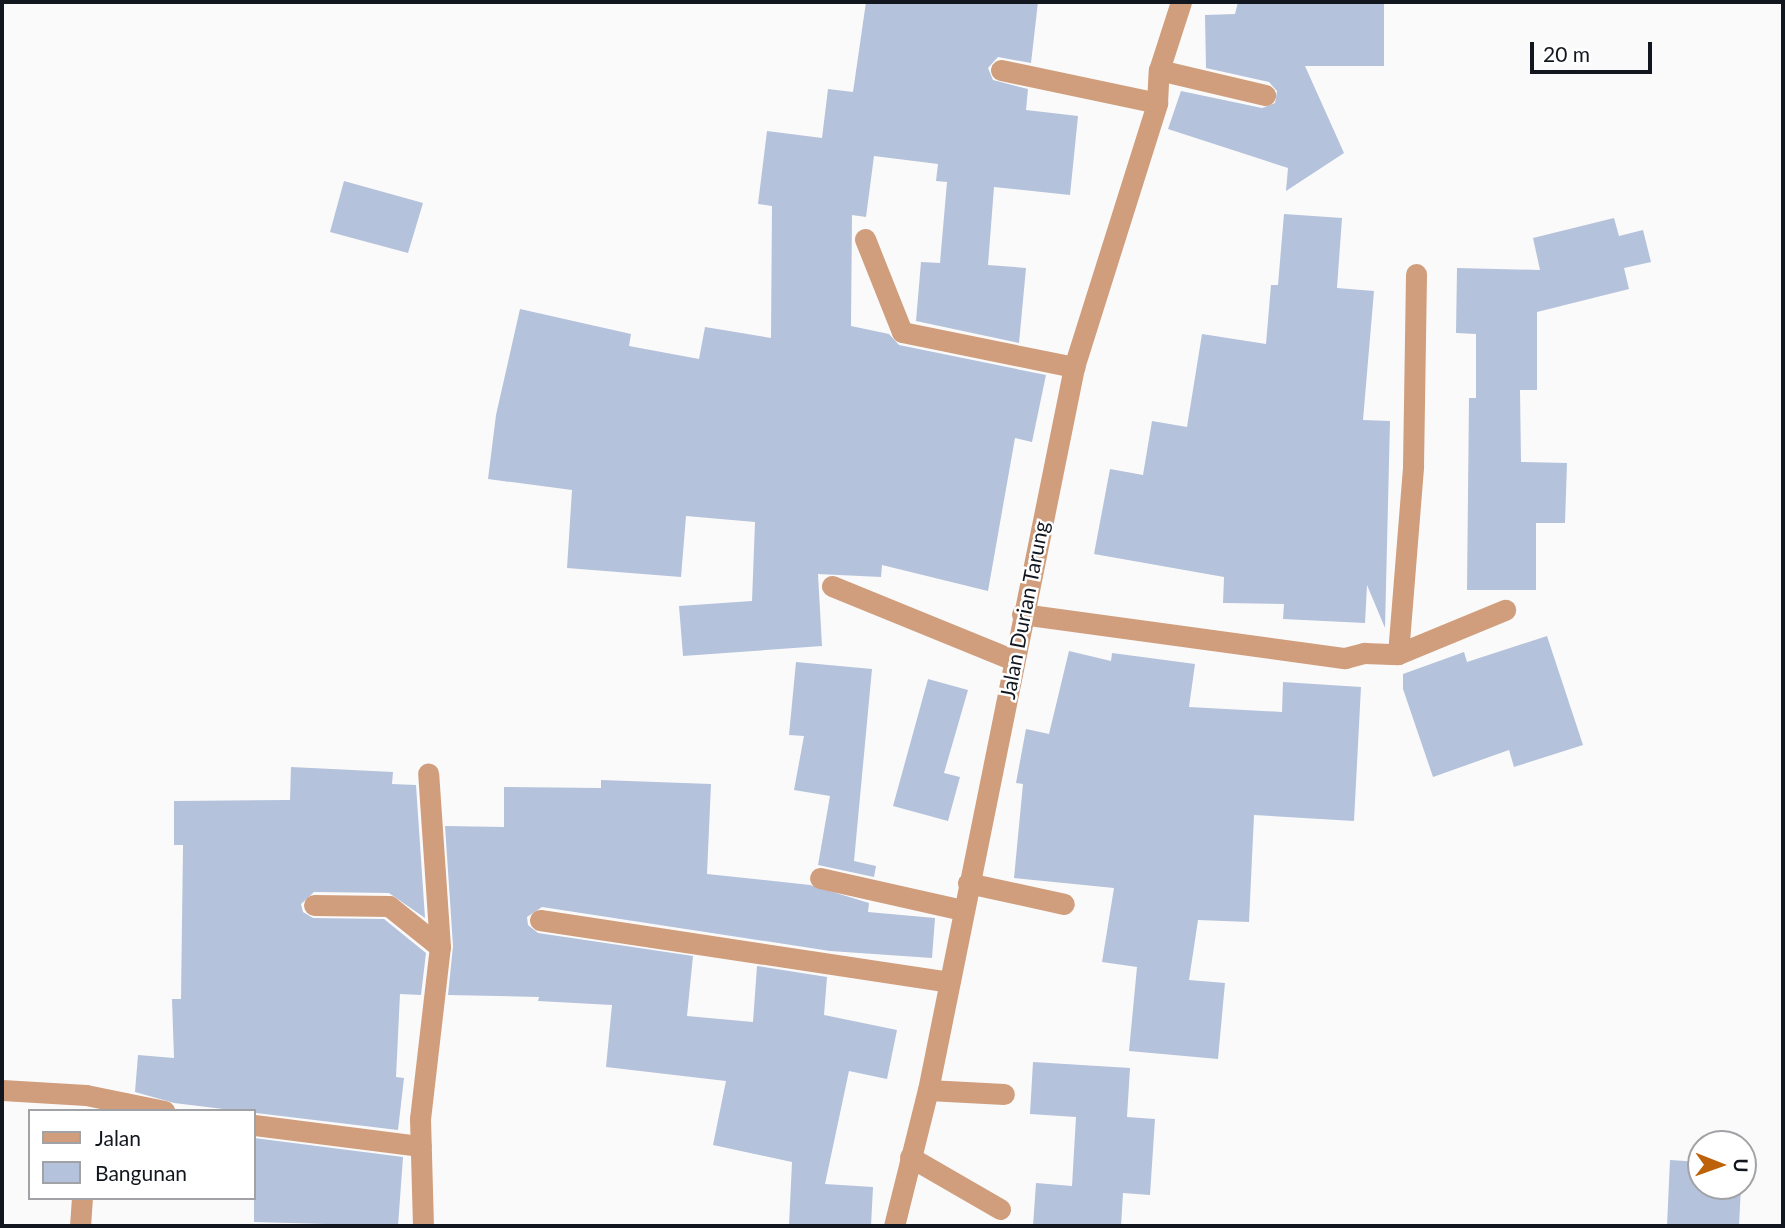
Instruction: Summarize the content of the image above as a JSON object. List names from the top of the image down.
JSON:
{
  "streets": {
    "street": ["Jalan Durian Tarung"]
  },
  "legend": ["Jalan", "Bangunan"],
  "scale_bar": "20 m",
  "north": "right"
}
